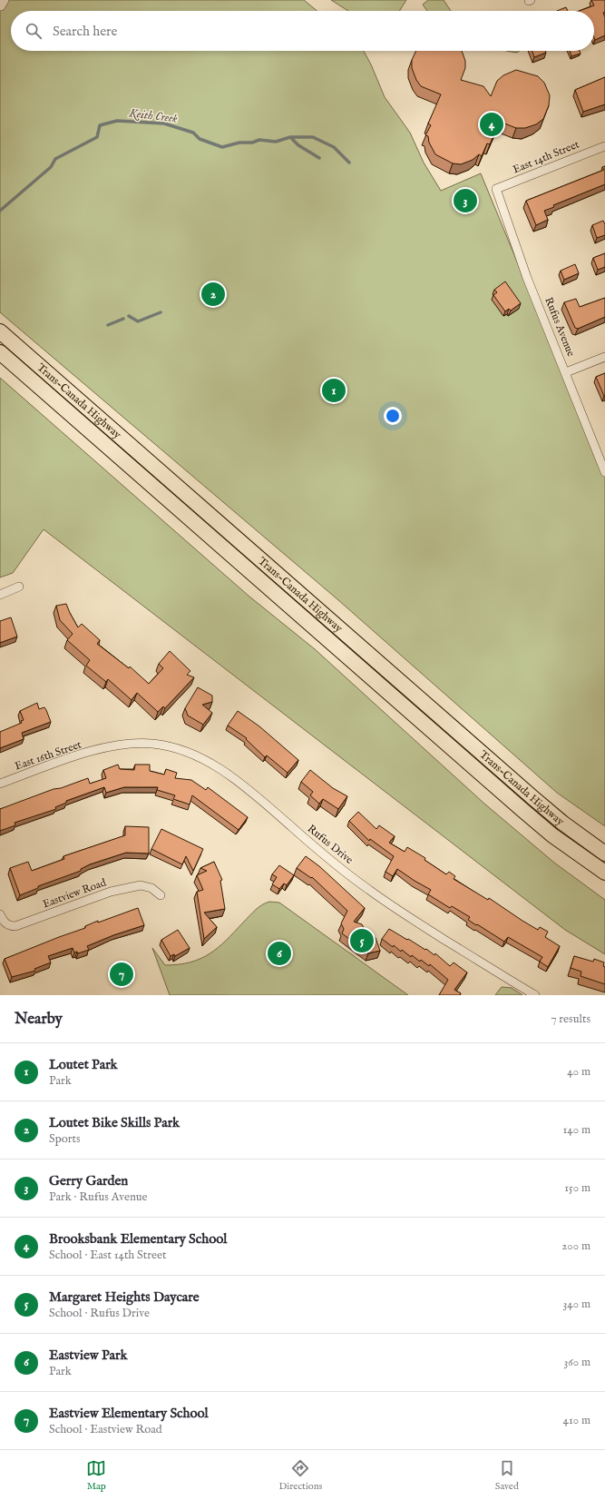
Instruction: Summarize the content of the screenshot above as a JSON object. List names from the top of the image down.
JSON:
{
  "streets": {
    "highway": ["Trans-Canada Highway"],
    "street": [
      "East 14th Street",
      "Rufus Avenue",
      "East 16th Street",
      "Rufus Drive",
      "Eastview Road"
    ]
  },
  "crossings": [
    ["East 14th Street", "Rufus Avenue"],
    ["East 16th Street", "Rufus Drive"]
  ],
  "water": ["Keith Creek"],
  "page": {
    "search": "Search here",
    "pins": [
      "4",
      "3",
      "2",
      "1",
      "5",
      "6",
      "7"
    ],
    "heading": ["Nearby", "7 results"],
    "list": [
      {
        "mark": "1",
        "name": "Loutet Park",
        "note": "Park",
        "value": "40 m"
      },
      {
        "mark": "2",
        "name": "Loutet Bike Skills Park",
        "note": "Sports",
        "value": "140 m"
      },
      {
        "mark": "3",
        "name": "Gerry Garden",
        "note": "Park · Rufus Avenue",
        "value": "150 m"
      },
      {
        "mark": "4",
        "name": "Brooksbank Elementary School",
        "note": "School · East 14th Street",
        "value": "200 m"
      },
      {
        "mark": "5",
        "name": "Margaret Heights Daycare",
        "note": "School · Rufus Drive",
        "value": "340 m"
      },
      {
        "mark": "6",
        "name": "Eastview Park",
        "note": "Park",
        "value": "360 m"
      },
      {
        "mark": "7",
        "name": "Eastview Elementary School",
        "note": "School · Eastview Road",
        "value": "410 m"
      }
    ],
    "nav": ["Map", "Directions", "Saved"]
  }
}
